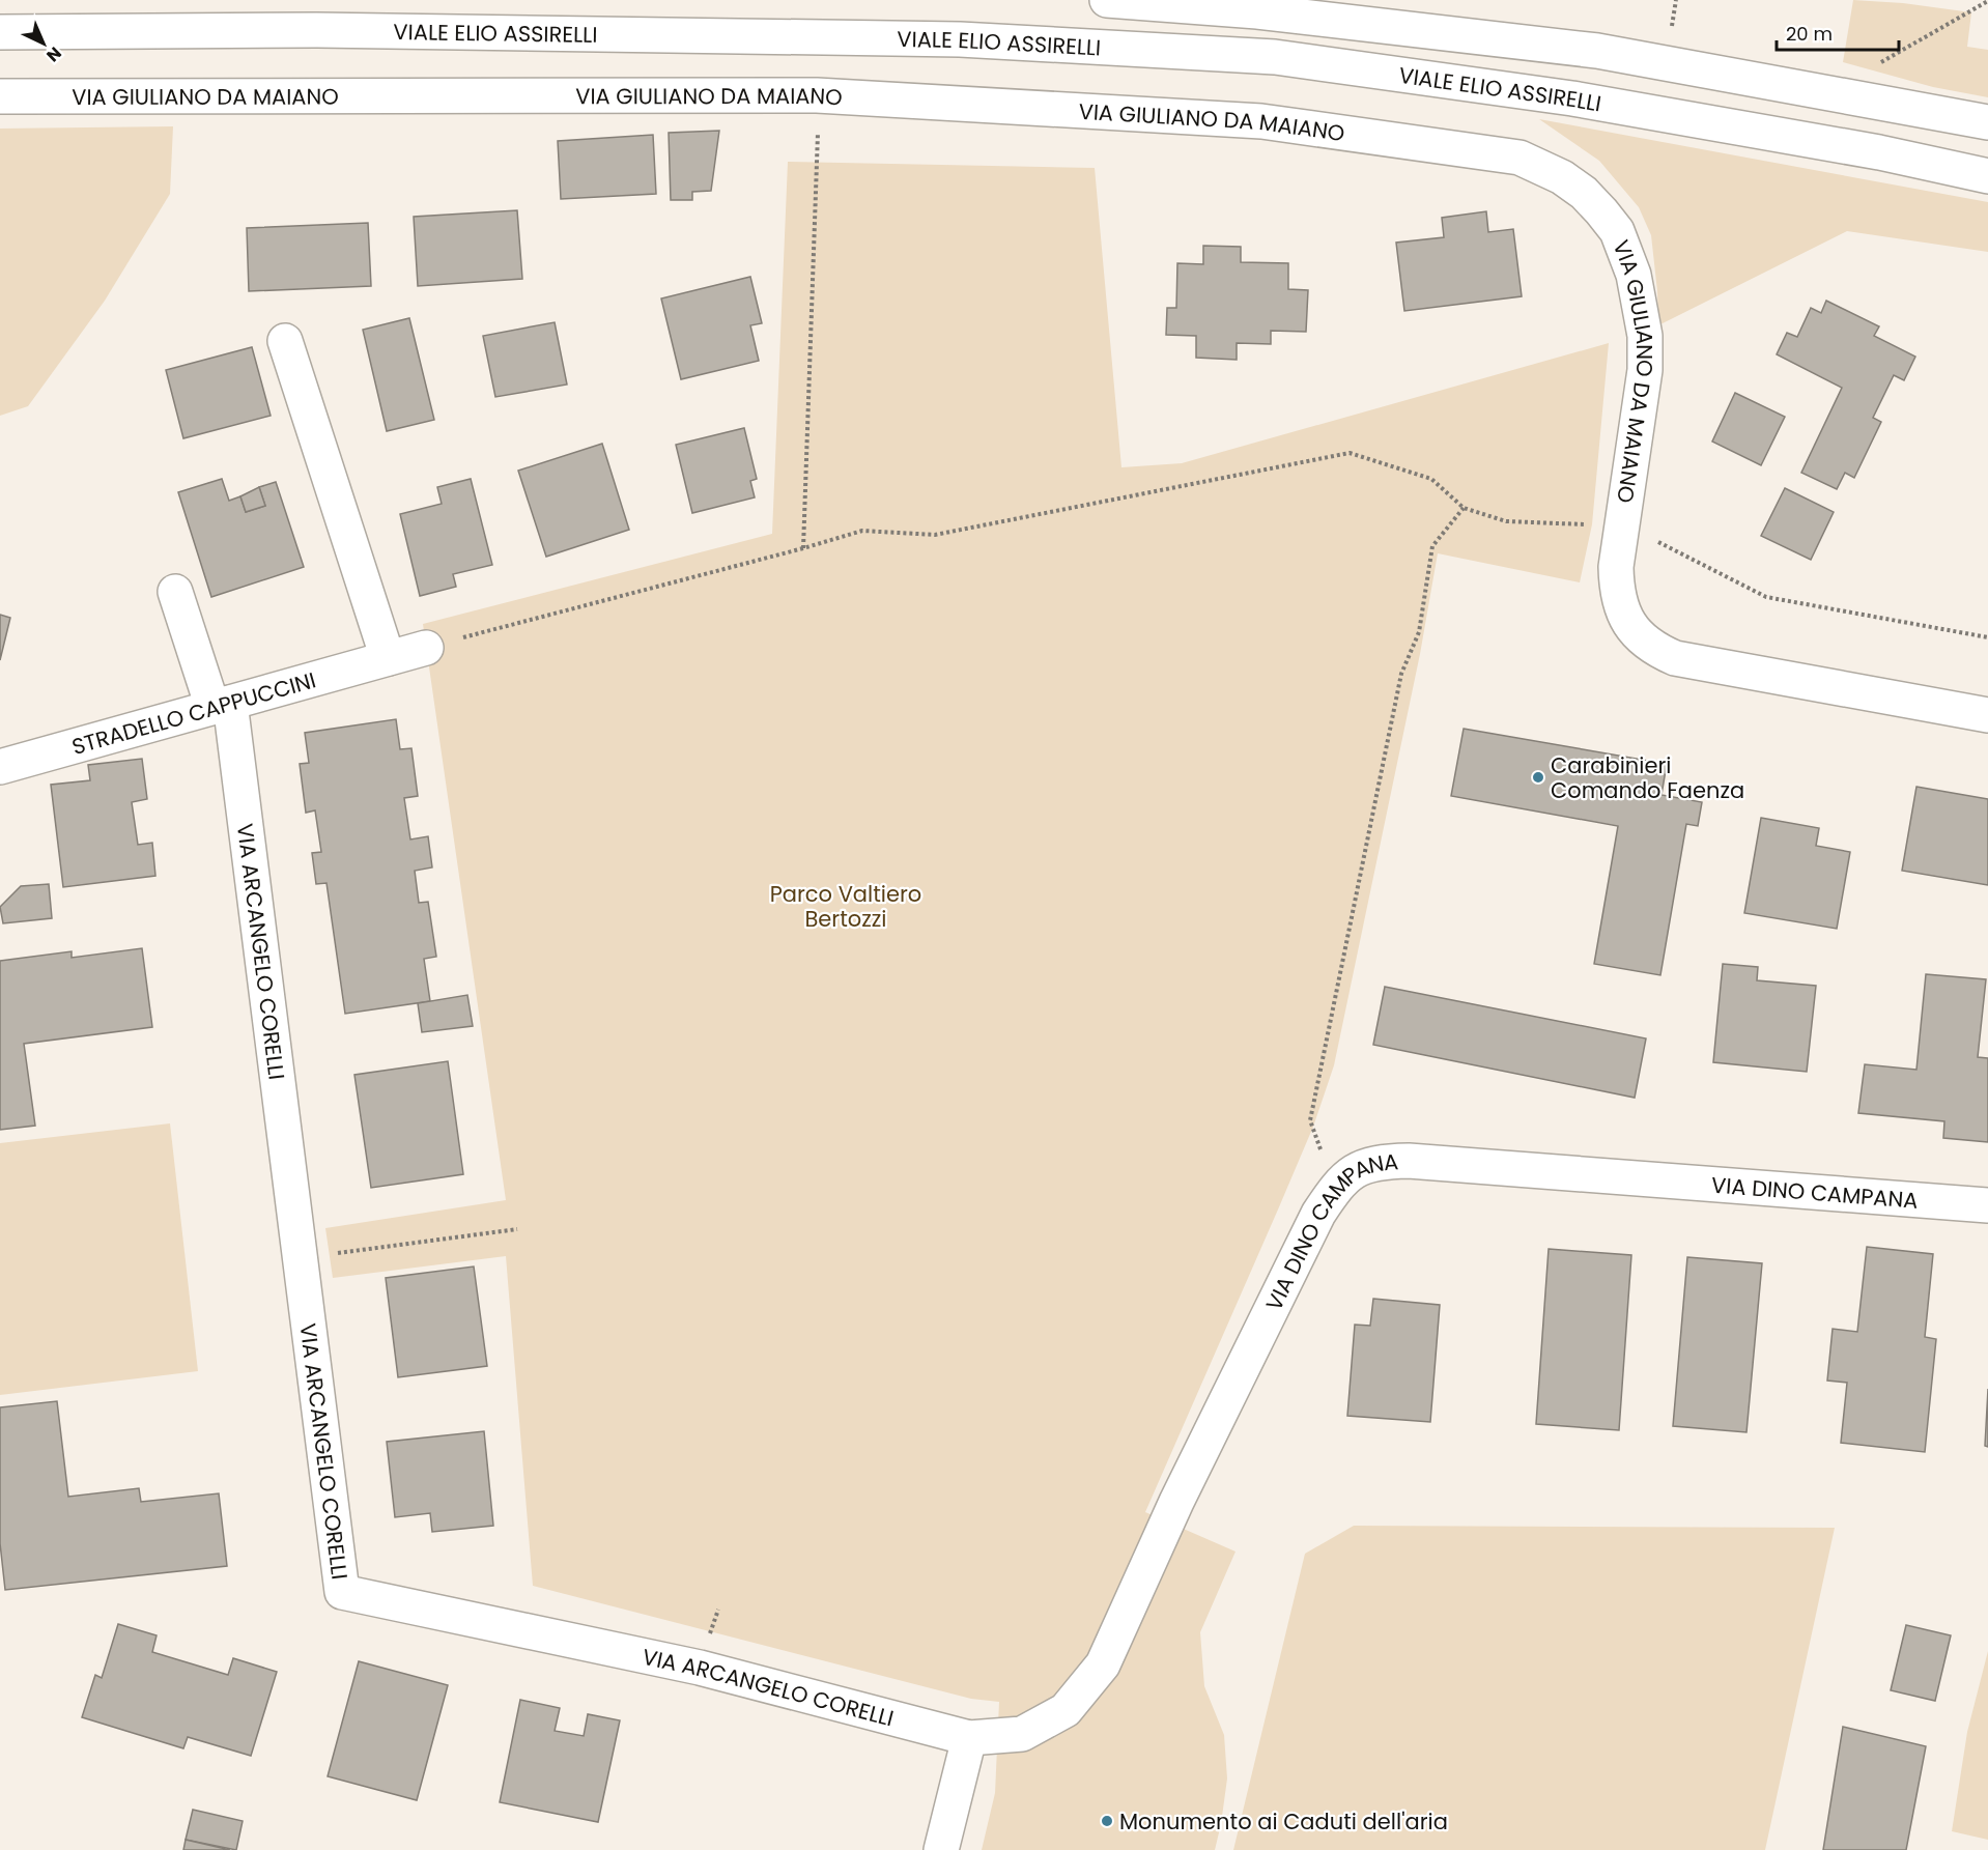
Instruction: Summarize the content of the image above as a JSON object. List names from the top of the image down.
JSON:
{
  "streets": {
    "street": [
      "VIALE ELIO ASSIRELLI",
      "VIA GIULIANO DA MAIANO",
      "STRADELLO CAPPUCCINI",
      "VIA ARCANGELO CORELLI",
      "VIA DINO CAMPANA"
    ]
  },
  "crossings": [
    ["STRADELLO CAPPUCCINI", "VIA ARCANGELO CORELLI"],
    ["VIA ARCANGELO CORELLI", "VIA DINO CAMPANA"]
  ],
  "parks": ["Parco Valtiero Bertozzi"],
  "places": ["Carabinieri Comando Faenza", "Monumento ai Caduti dell'aria"],
  "scale_bar": "20 m",
  "north": "bottom right"
}
